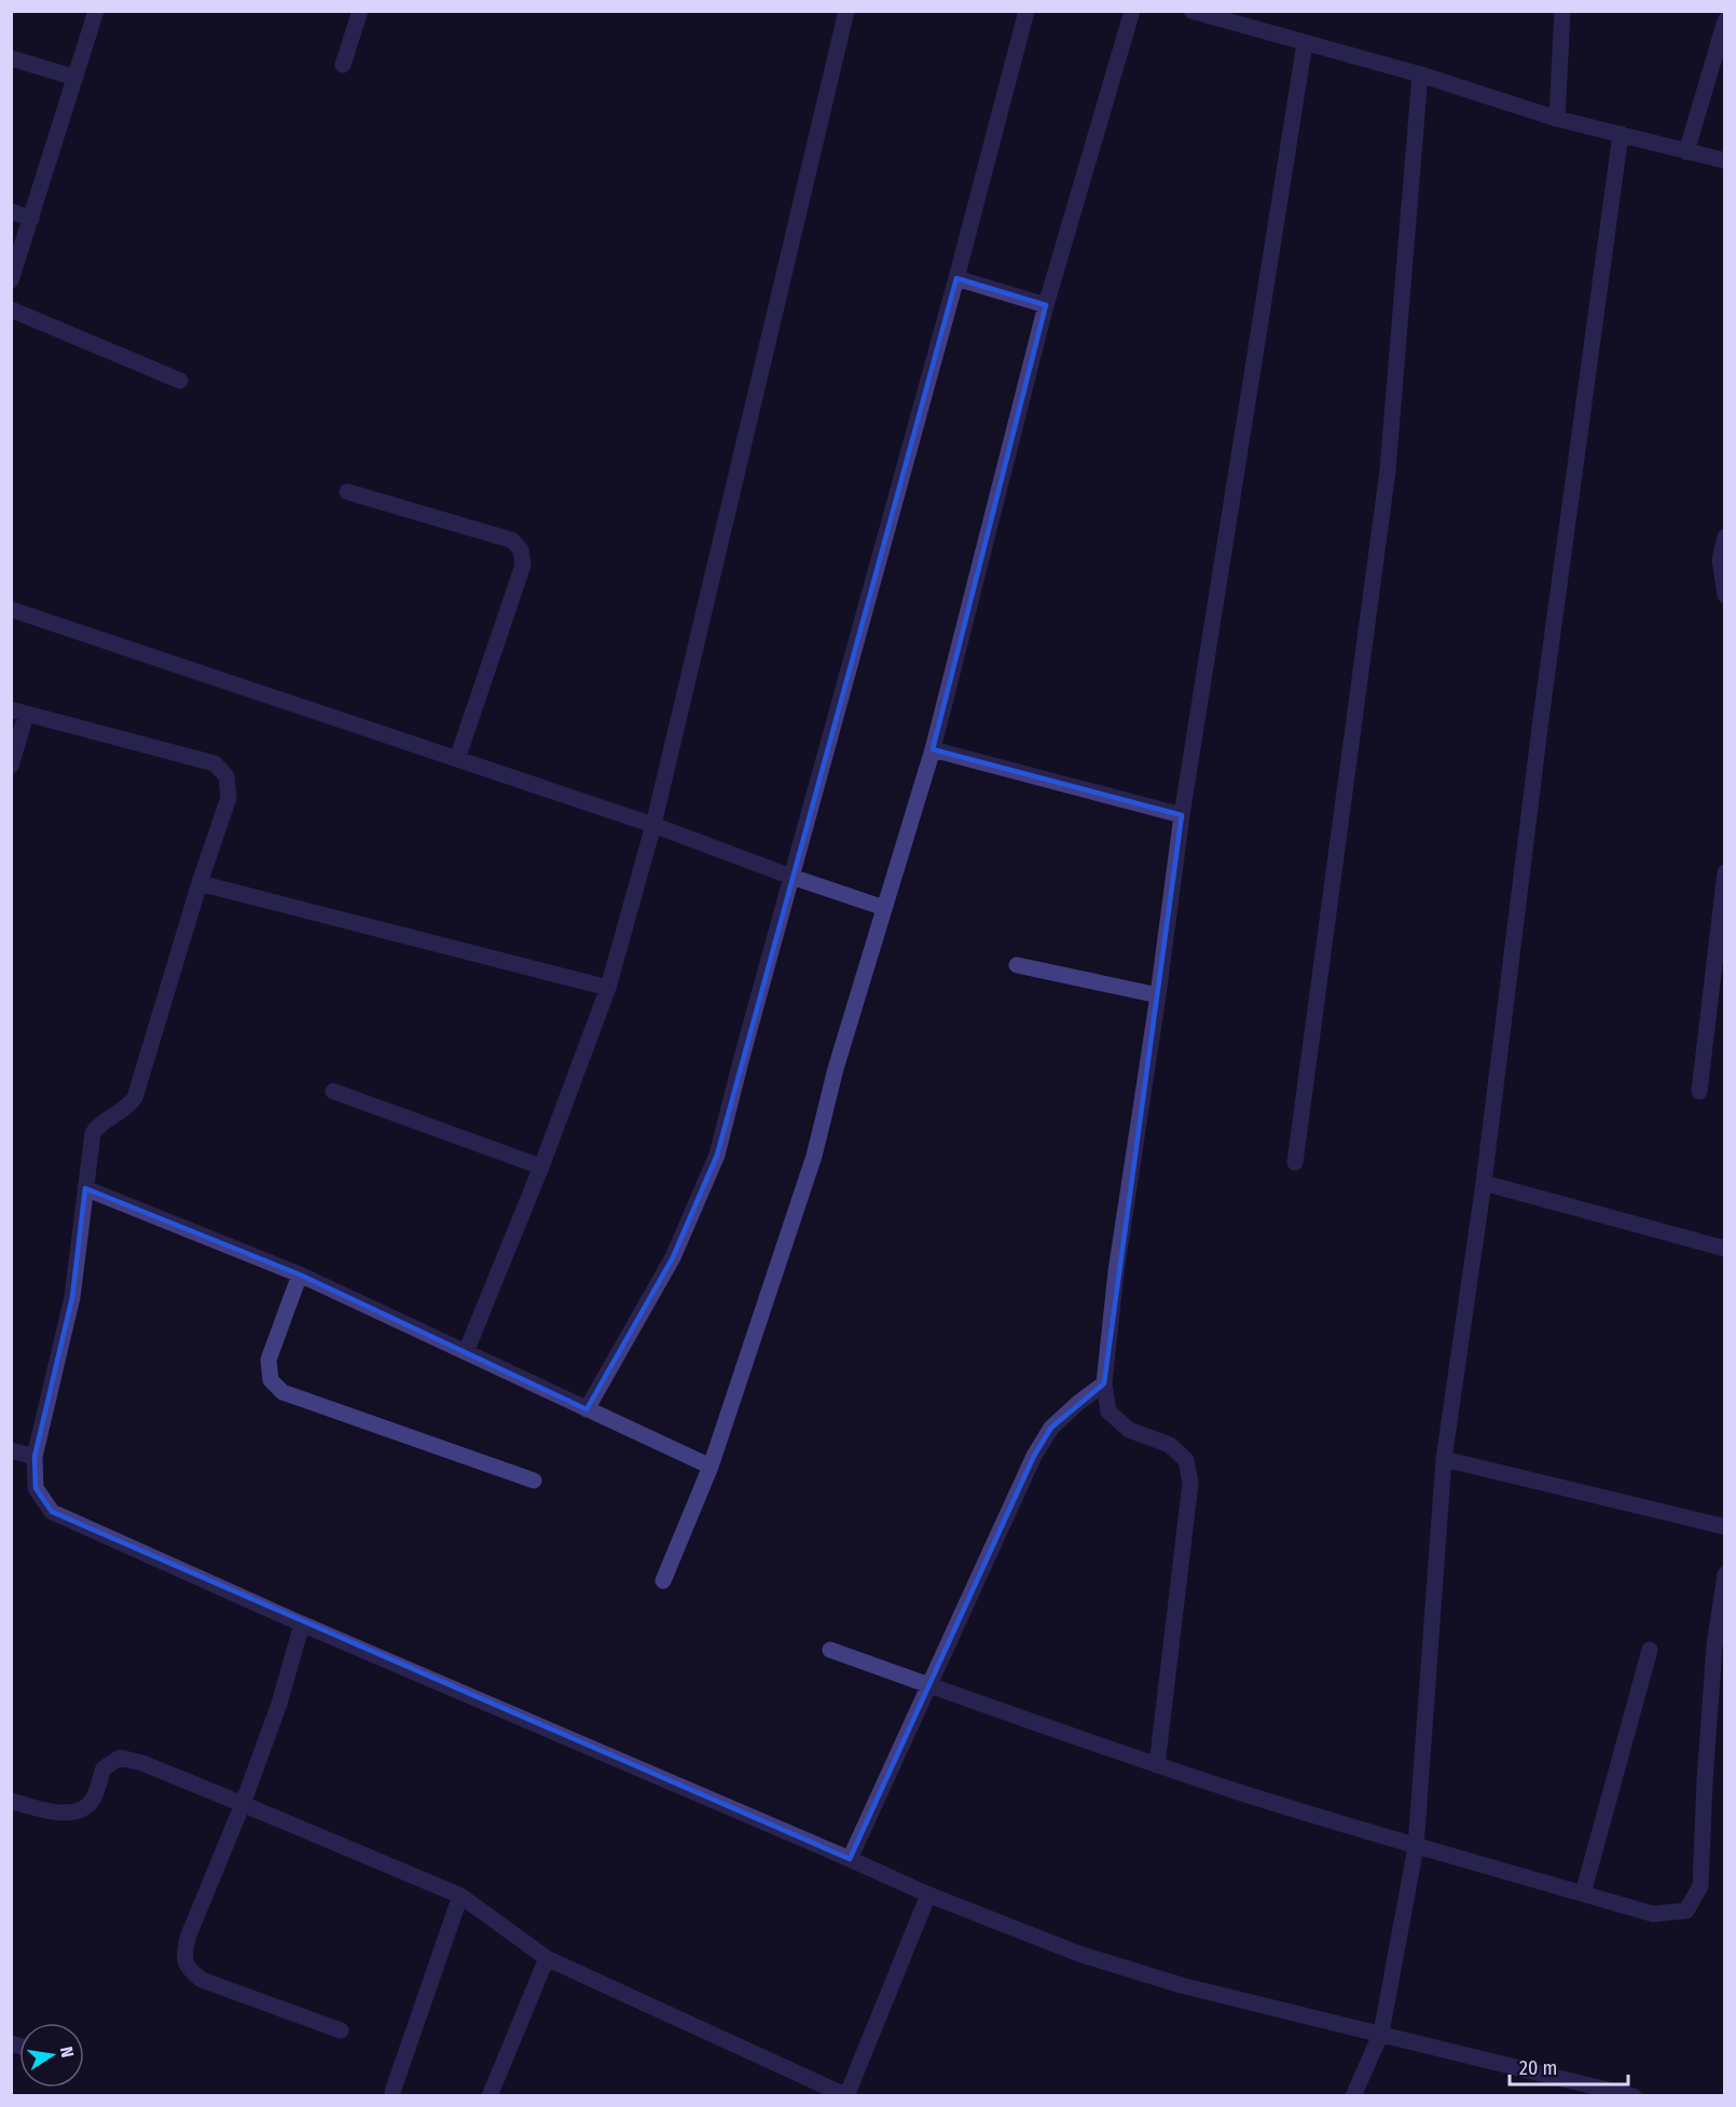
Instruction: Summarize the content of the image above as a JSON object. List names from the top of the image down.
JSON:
{
  "scale_bar": "20 m",
  "north": "right"
}
